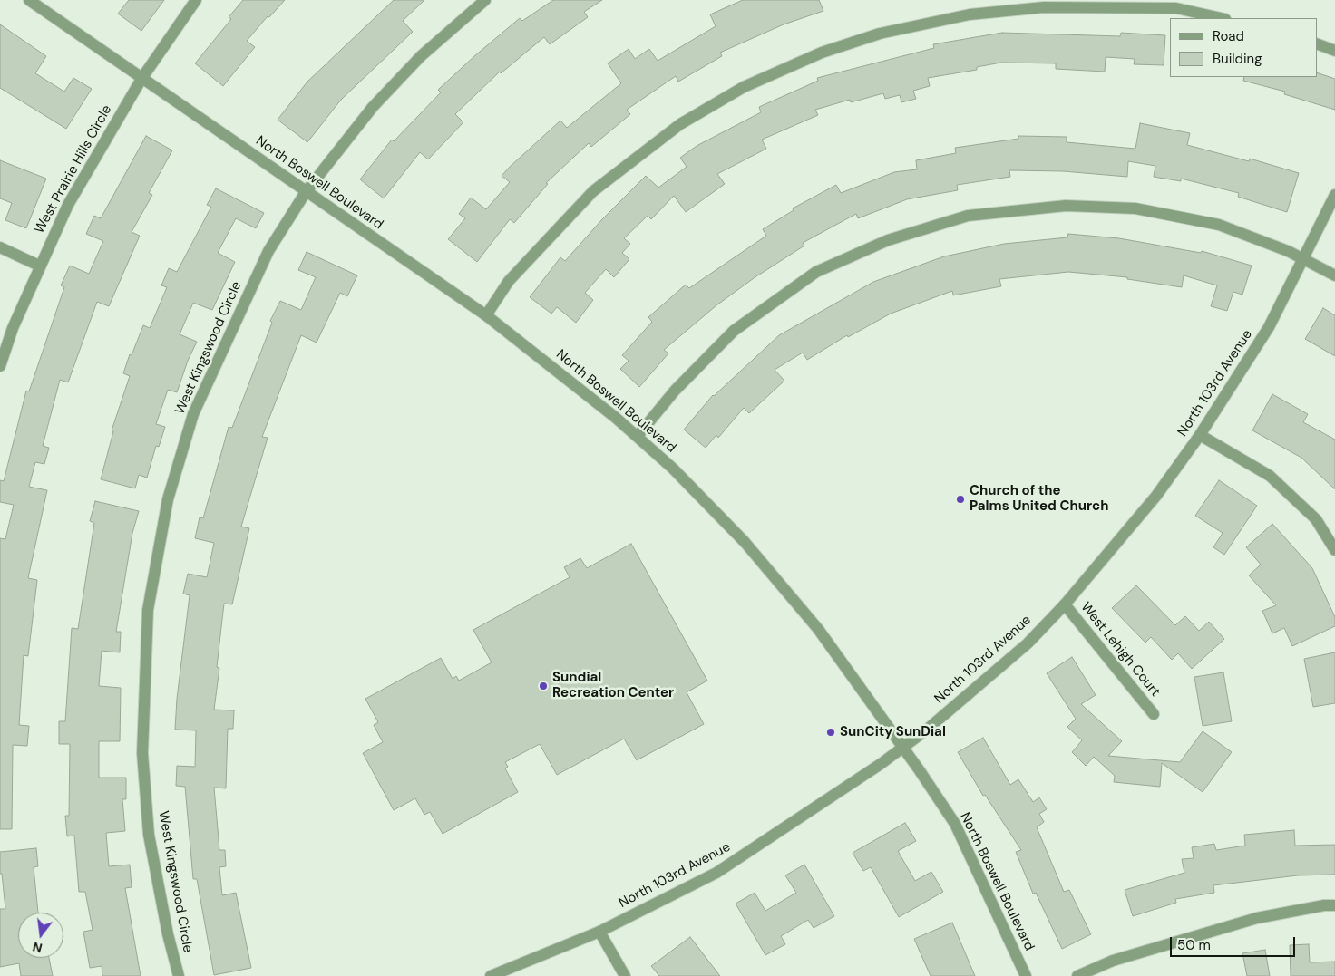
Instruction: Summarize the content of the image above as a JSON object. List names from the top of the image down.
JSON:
{
  "streets": {
    "street": [
      "West Prairie Hills Circle",
      "North Boswell Boulevard",
      "West Kingswood Circle",
      "North 103rd Avenue",
      "West Lehigh Court"
    ]
  },
  "crossings": [
    ["West Prairie Hills Circle", "North Boswell Boulevard"],
    ["North Boswell Boulevard", "West Kingswood Circle"],
    ["North Boswell Boulevard", "North 103rd Avenue"],
    ["North 103rd Avenue", "West Lehigh Court"]
  ],
  "places": ["Church of the Palms United Church", "Sundial Recreation Center", "SunCity SunDial"],
  "legend": ["Road", "Building"],
  "scale_bar": "50 m",
  "north": "bottom"
}
